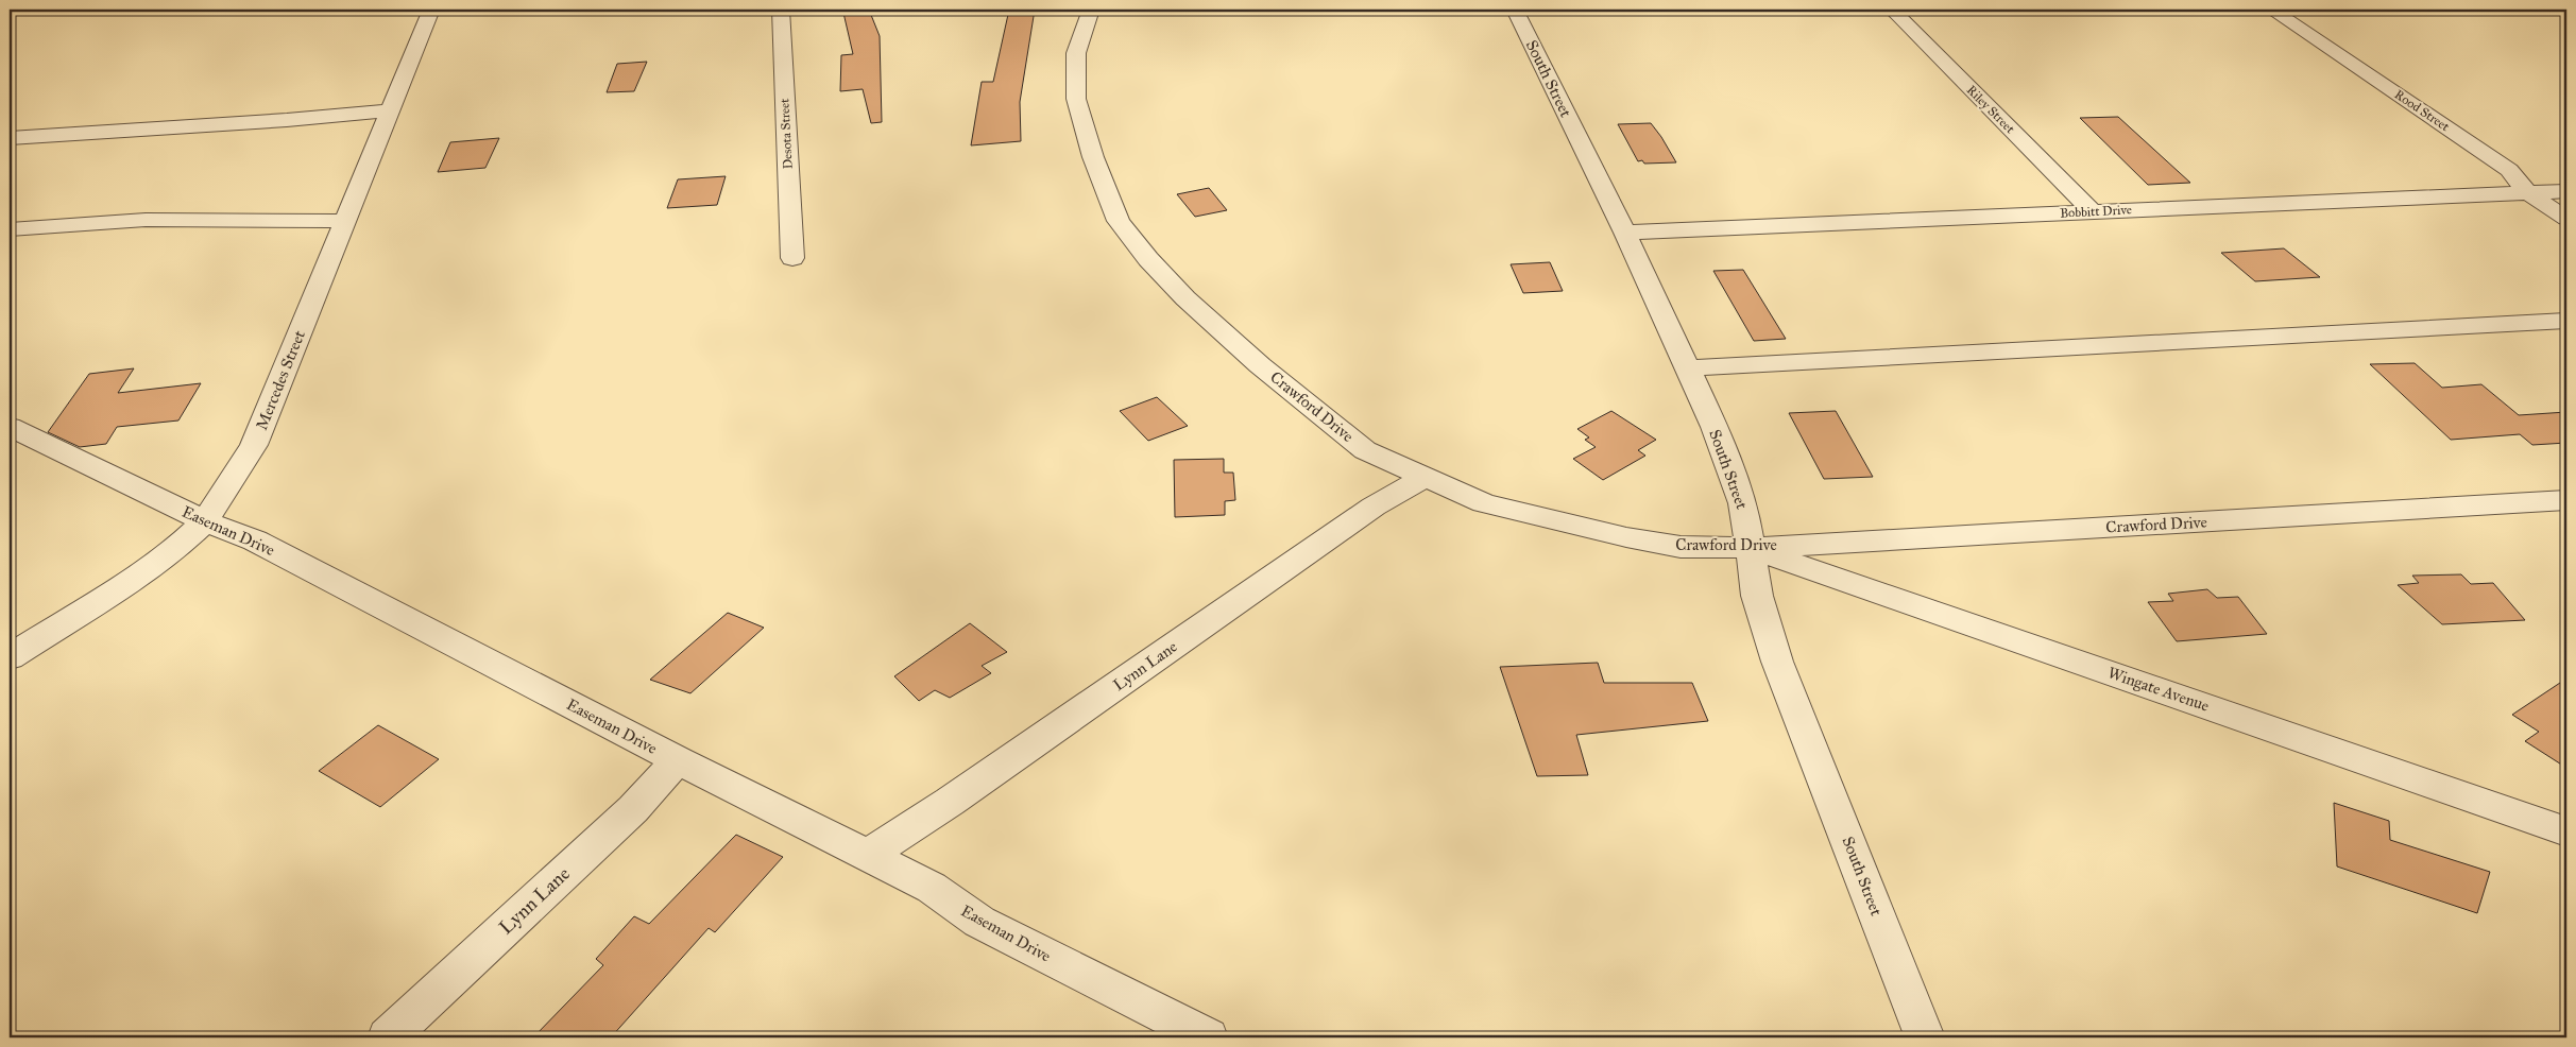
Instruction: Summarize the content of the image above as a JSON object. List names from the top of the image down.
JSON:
{
  "streets": {
    "street": [
      "South Street",
      "Riley Street",
      "Rood Street",
      "Desota Street",
      "Bobbitt Drive",
      "Mercedes Street",
      "Crawford Drive",
      "Easeman Drive",
      "Lynn Lane",
      "Wingate Avenue"
    ]
  },
  "crossings": [
    ["South Street", "Bobbitt Drive"],
    ["South Street", "Crawford Drive"],
    ["South Street", "Wingate Avenue"],
    ["Riley Street", "Bobbitt Drive"],
    ["Rood Street", "Bobbitt Drive"],
    ["Mercedes Street", "Easeman Drive"],
    ["Crawford Drive", "Lynn Lane"],
    ["Crawford Drive", "Wingate Avenue"],
    ["Easeman Drive", "Lynn Lane"]
  ]
}
